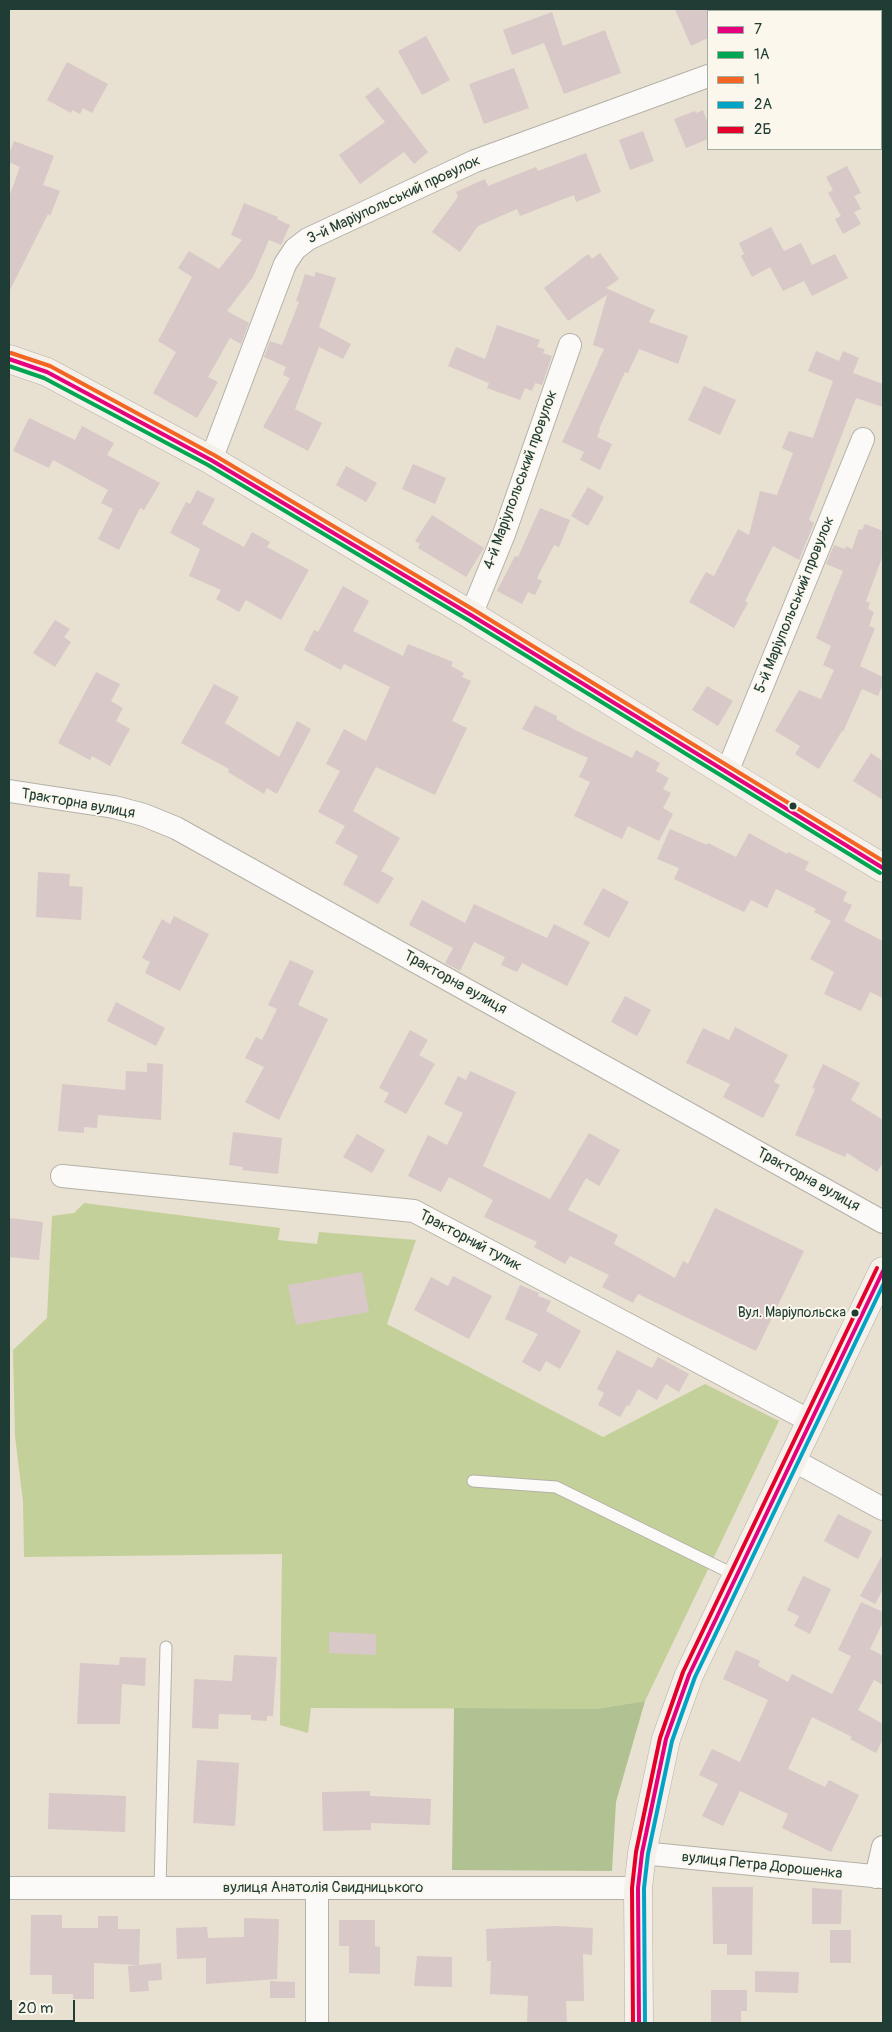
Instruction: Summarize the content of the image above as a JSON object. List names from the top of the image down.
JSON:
{
  "streets": {
    "street": [
      "3-й Маріупольський провулок",
      "4-й Маріупольський провулок",
      "5-й Маріупольський провулок",
      "Тракторна вулиця",
      "Тракторний тупик",
      "вулиця Петра Дорошенка",
      "вулиця Анатолія Свидницького"
    ]
  },
  "places": ["Вул. Маріупольска"],
  "lines": [
    "transit line 1",
    "transit line 7",
    "transit line 1А",
    "transit line 2Б",
    "transit line 2А"
  ],
  "legend": [
    "7",
    "1А",
    "1",
    "2А",
    "2Б"
  ],
  "scale_bar": "20 m"
}
